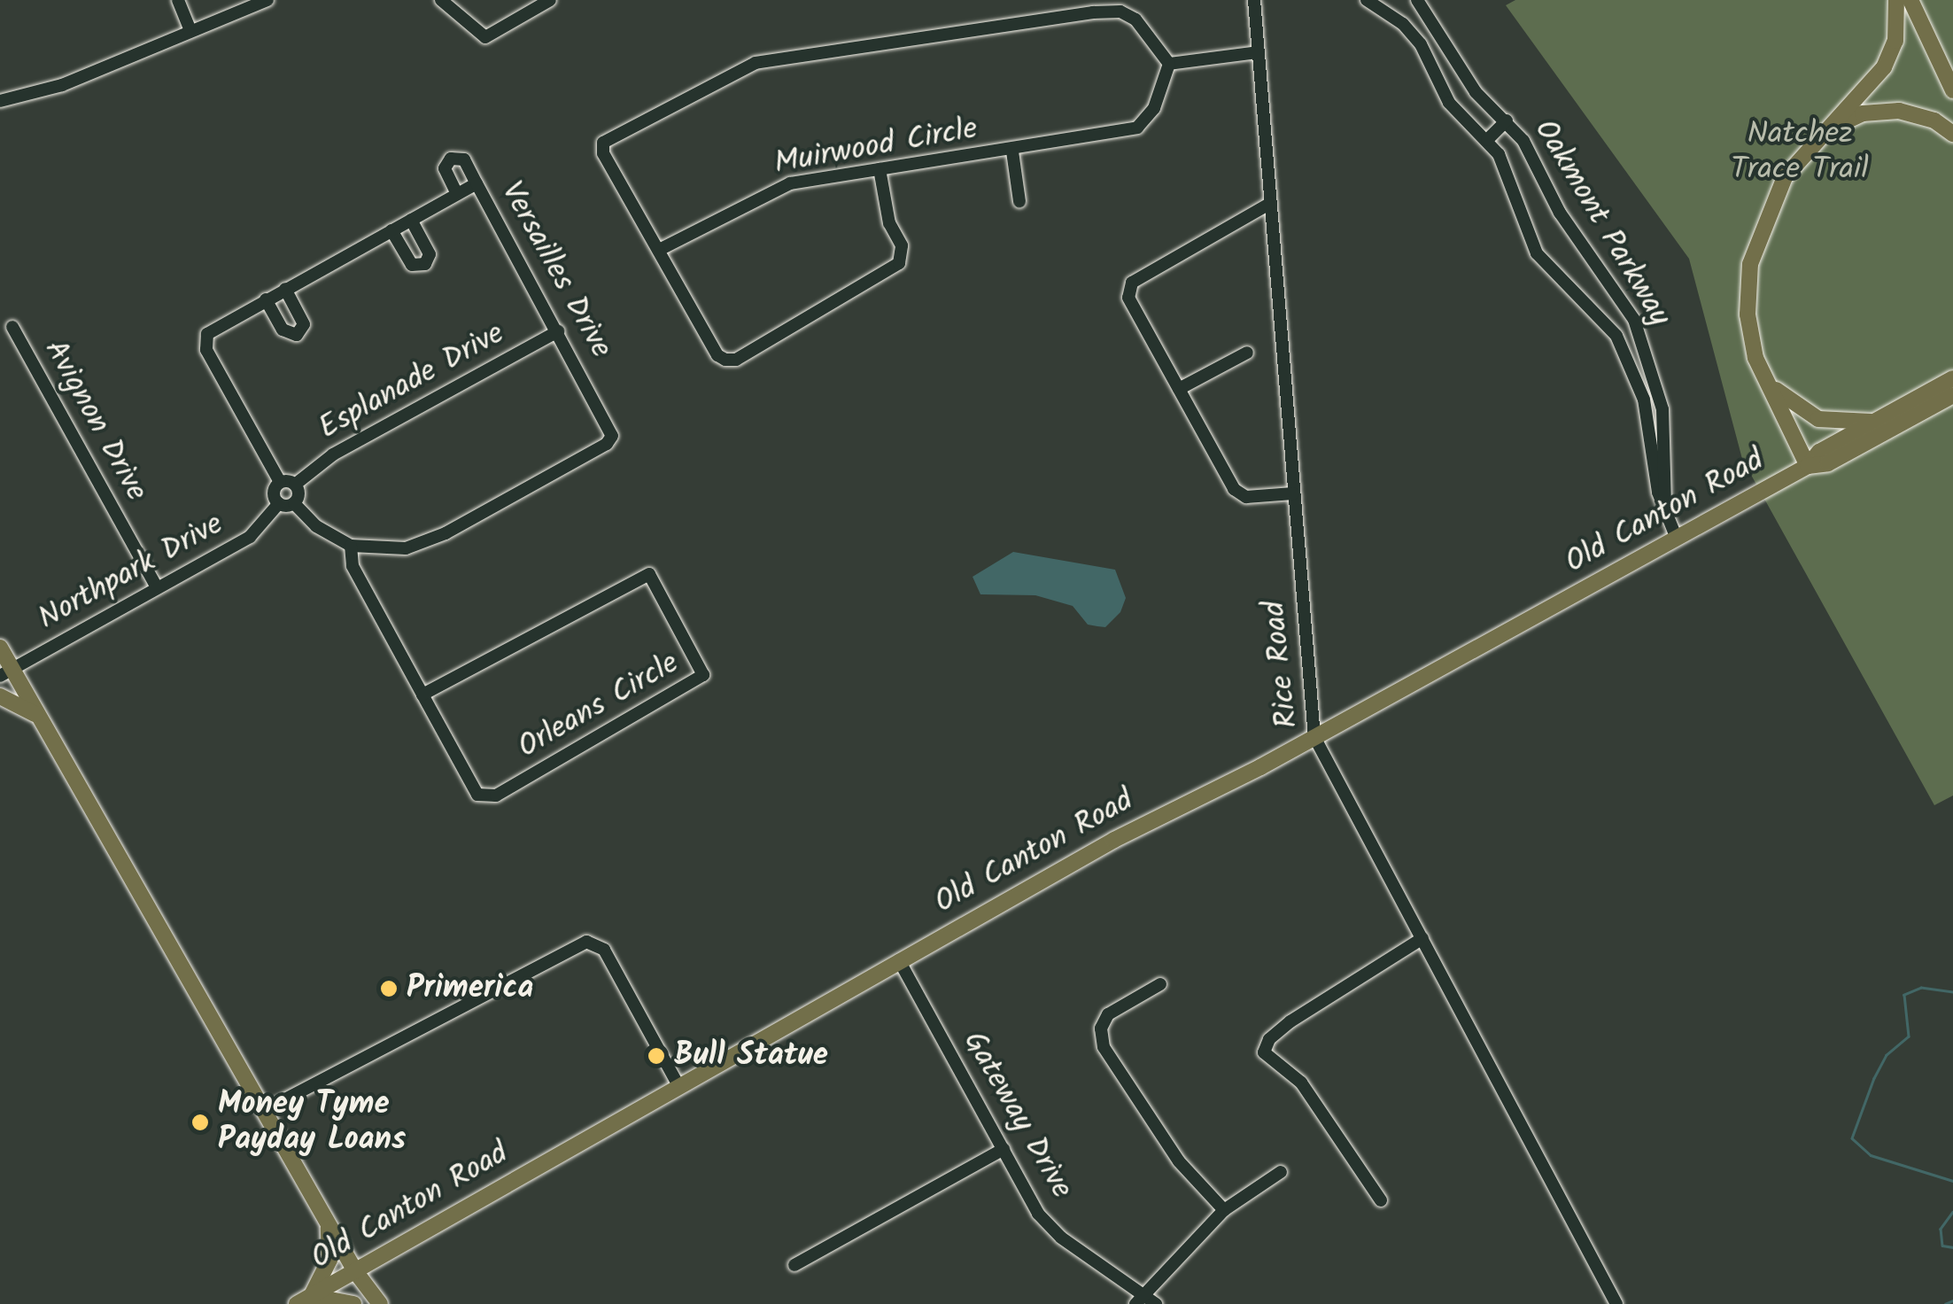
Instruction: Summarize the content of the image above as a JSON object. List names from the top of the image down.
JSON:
{
  "streets": {
    "main road": ["Old Canton Road"],
    "street": [
      "Muirwood Circle",
      "Oakmont Parkway",
      "Versailles Drive",
      "Esplanade Drive",
      "Avignon Drive",
      "Northpark Drive",
      "Rice Road",
      "Orleans Circle",
      "Gateway Drive"
    ]
  },
  "crossings": [
    ["Oakmont Parkway", "Old Canton Road"],
    ["Versailles Drive", "Esplanade Drive"],
    ["Versailles Drive", "Orleans Circle"],
    ["Avignon Drive", "Northpark Drive"],
    ["Old Canton Road", "Rice Road"],
    ["Old Canton Road", "Gateway Drive"]
  ],
  "parks": ["Natchez Trace Trail"],
  "places": ["Primerica", "Bull Statue", "Money Tyme Payday Loans"]
}
